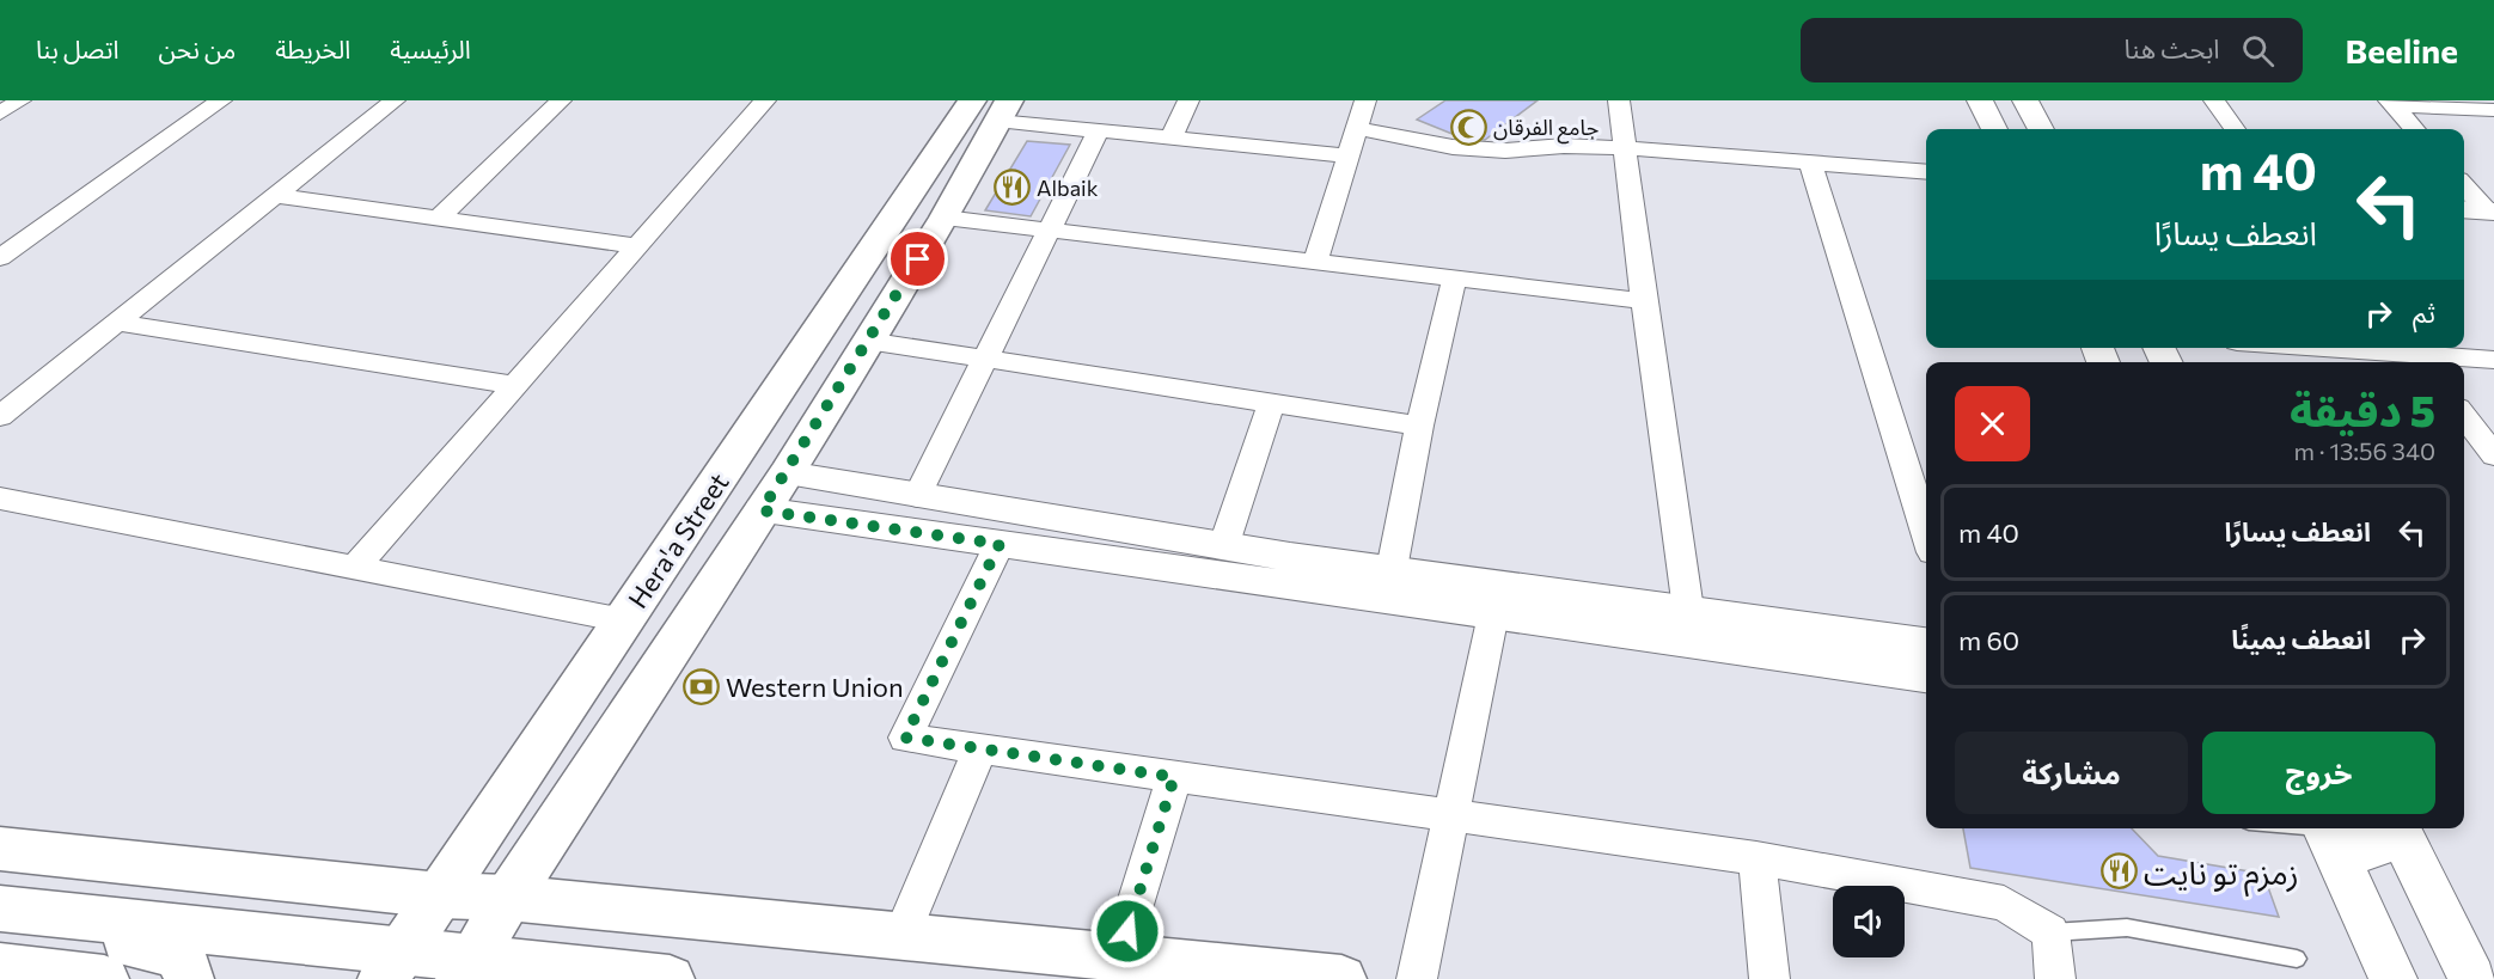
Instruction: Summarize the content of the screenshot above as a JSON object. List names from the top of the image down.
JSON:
{
  "streets": {
    "main road": ["Hera'a Street"]
  },
  "places": {
    "mosque": ["جامع الفرقان"],
    "restaurant": ["Albaik", "زمزم تو نايت"],
    "bank": ["Western Union"]
  },
  "page": {
    "header": "Beeline",
    "search": "ابحث هنا",
    "nav": [
      "الرئيسية",
      "الخريطة",
      "من نحن",
      "اتصل بنا"
    ],
    "turn": ["40 m", "انعطف يسارًا"],
    "then": "ثم",
    "heading": ["5 دقيقة", "340 m · 13:56"],
    "list": [
      {
        "name": "انعطف يسارًا",
        "value": "40 m"
      },
      {
        "name": "انعطف يمينًا",
        "value": "60 m"
      }
    ],
    "buttons": ["خروج", "مشاركة"]
  }
}
